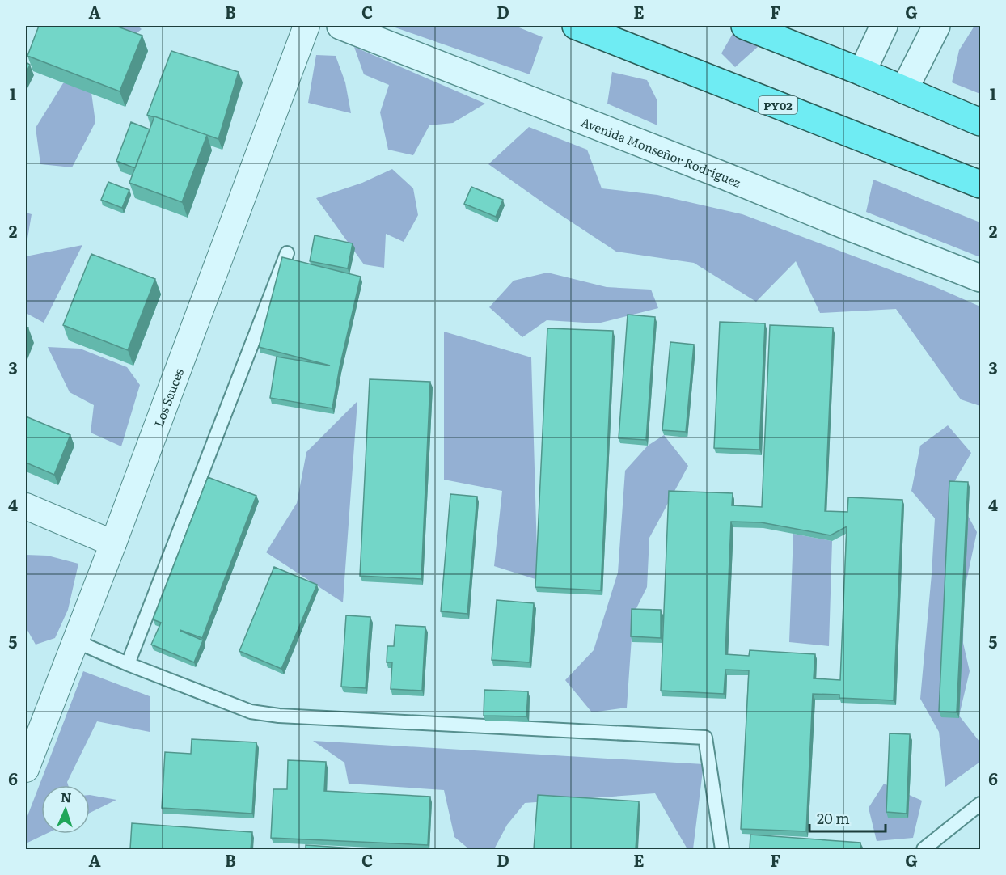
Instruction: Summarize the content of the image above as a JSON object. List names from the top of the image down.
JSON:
{
  "streets": {
    "highway": ["PY02"],
    "street": ["Avenida Monseñor Rodríguez", "Los Sauces"]
  },
  "scale_bar": "20 m",
  "north": "top",
  "grid": {
    "columns": [
      "A",
      "B",
      "C",
      "D",
      "E",
      "F",
      "G"
    ],
    "rows": [
      "1",
      "2",
      "3",
      "4",
      "5",
      "6"
    ]
  }
}
